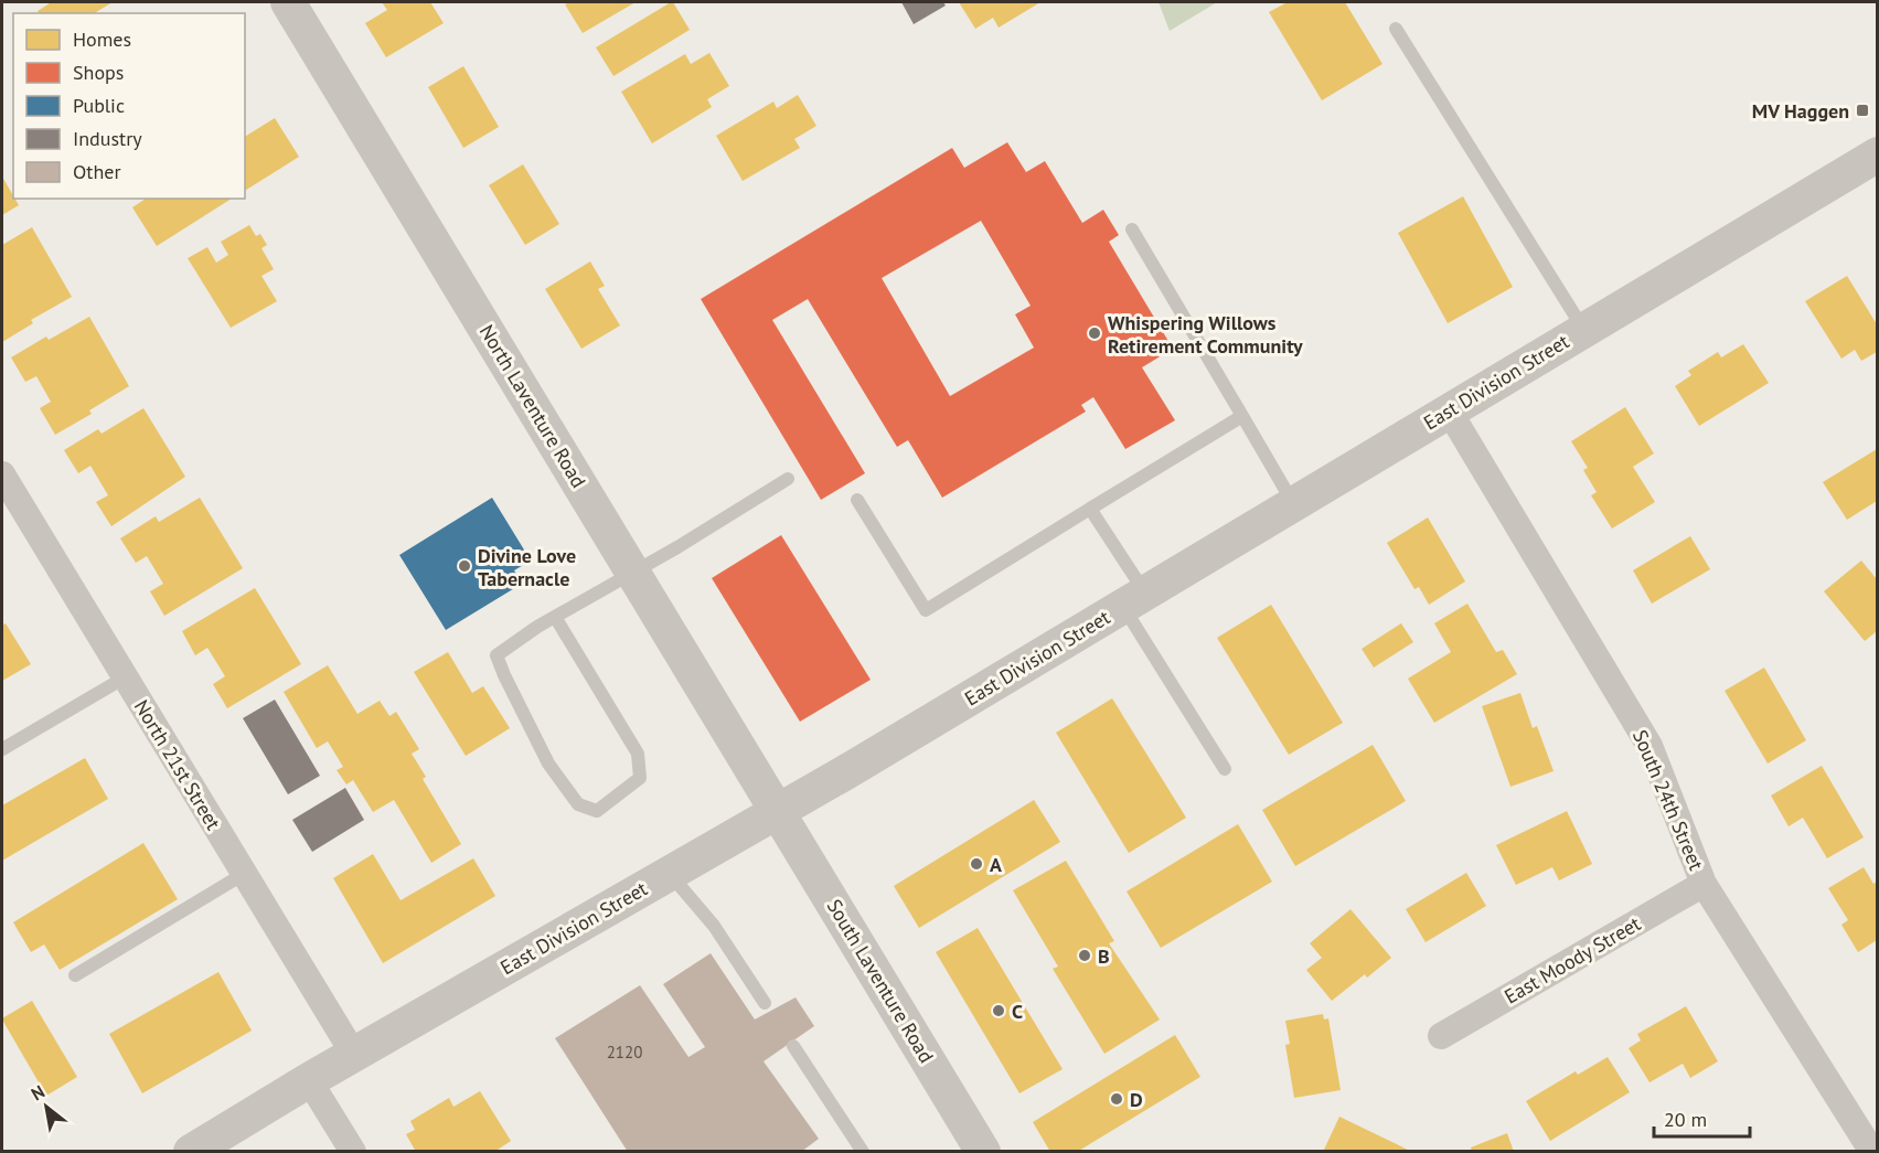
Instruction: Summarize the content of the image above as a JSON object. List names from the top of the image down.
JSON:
{
  "streets": {
    "street": [
      "East Division Street",
      "North Laventure Road",
      "North 21st Street",
      "South 24th Street",
      "East Moody Street",
      "South Laventure Road"
    ]
  },
  "crossings": [
    ["East Division Street", "North Laventure Road"],
    ["East Division Street", "North 21st Street"],
    ["East Division Street", "South 24th Street"],
    ["East Division Street", "South Laventure Road"],
    ["North Laventure Road", "South Laventure Road"],
    ["South 24th Street", "East Moody Street"]
  ],
  "places": {
    "transit": ["MV Haggen"],
    "other": [
      "Whispering Willows Retirement Community",
      "Divine Love Tabernacle",
      "A",
      "B",
      "C",
      "D"
    ]
  },
  "house_numbers": ["2120"],
  "legend": [
    "Homes",
    "Shops",
    "Public",
    "Industry",
    "Other"
  ],
  "scale_bar": "20 m",
  "north": "top left"
}
